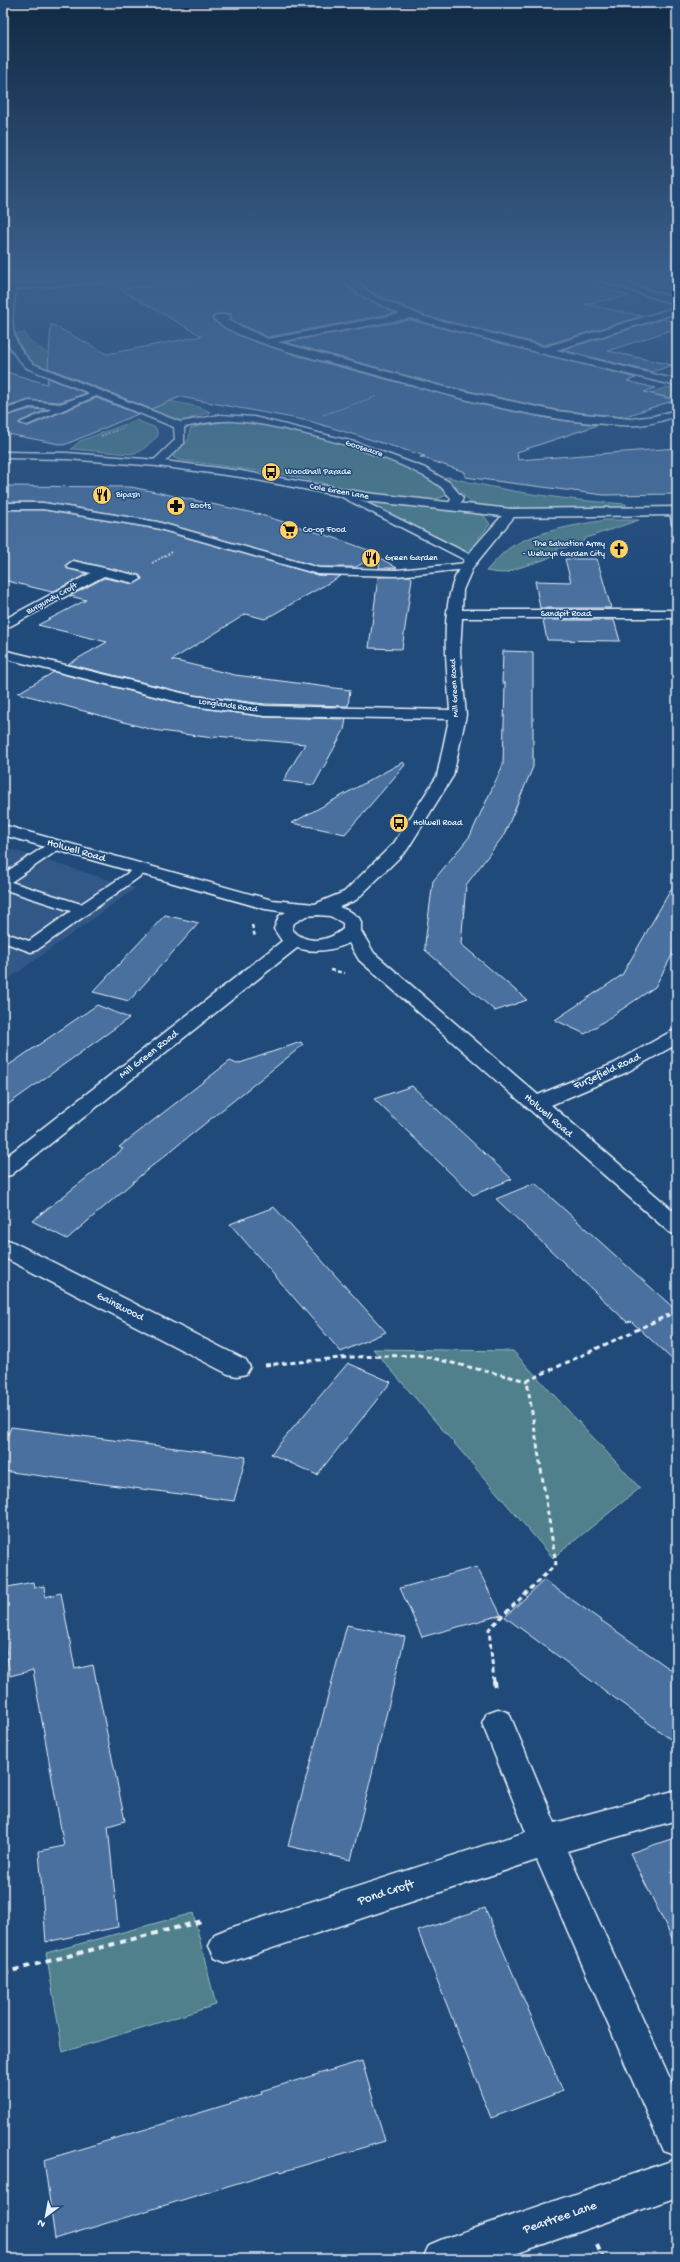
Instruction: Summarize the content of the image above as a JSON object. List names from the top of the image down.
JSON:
{
  "streets": {
    "street": [
      "Gooseacre",
      "Cole Green Lane",
      "Burgundy Croft",
      "Sandpit Road",
      "Mill Green Road",
      "Longlands Road",
      "Holwell Road",
      "Furzefield Road",
      "Gainswood",
      "Pond Croft",
      "Peartree Lane"
    ]
  },
  "crossings": [
    ["Gooseacre", "Cole Green Lane"],
    ["Cole Green Lane", "Mill Green Road"],
    ["Sandpit Road", "Mill Green Road"],
    ["Mill Green Road", "Longlands Road"],
    ["Mill Green Road", "Holwell Road"],
    ["Holwell Road", "Furzefield Road"]
  ],
  "places": {
    "bus stop": ["Woodhall Parade", "Holwell Road"],
    "restaurant": ["Bipash", "Green Garden"],
    "pharmacy": ["Boots"],
    "supermarket": ["Co-op Food"],
    "church": ["The Salvation Army - Welwyn Garden City"]
  },
  "north": "bottom left"
}
